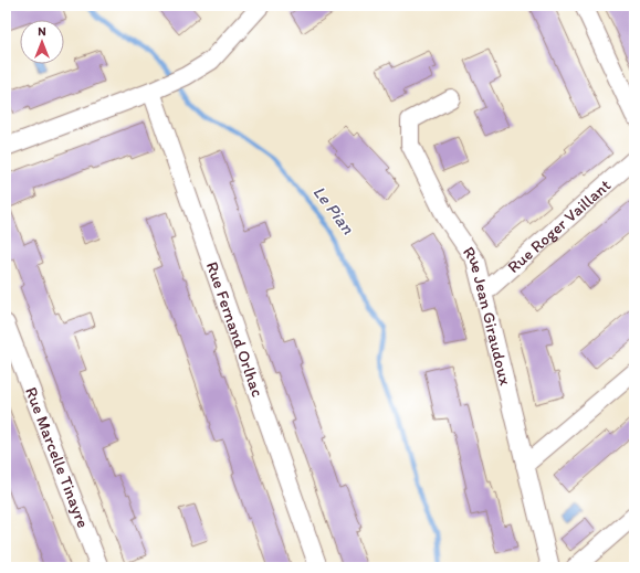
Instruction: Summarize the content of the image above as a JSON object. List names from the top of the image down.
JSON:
{
  "streets": {
    "street": [
      "Rue Roger Vaillant",
      "Rue Jean Giraudoux",
      "Rue Fernand Orlhac",
      "Rue Marcelle Tinayre"
    ]
  },
  "crossings": [
    ["Rue Roger Vaillant", "Rue Jean Giraudoux"]
  ],
  "water": ["Le Pian"],
  "north": "top"
}
